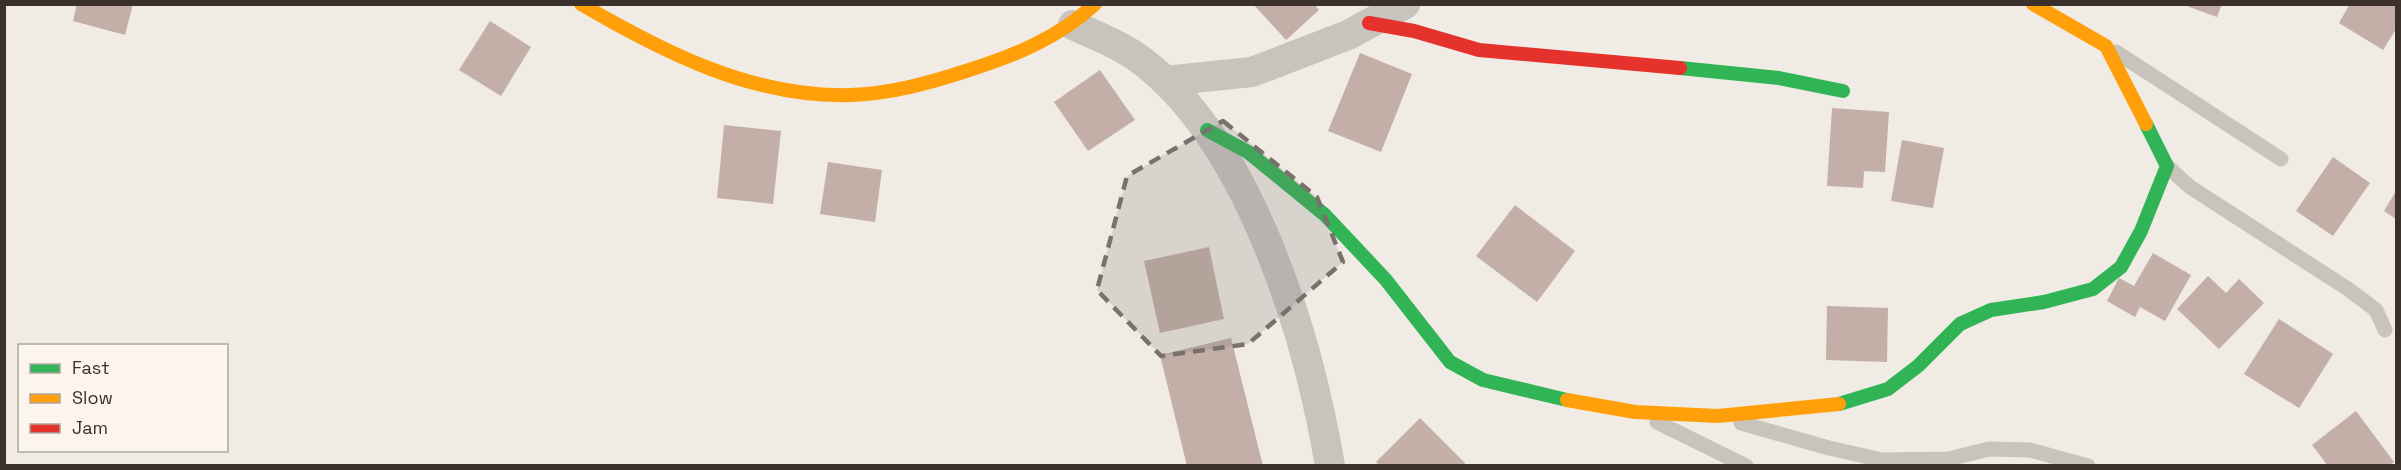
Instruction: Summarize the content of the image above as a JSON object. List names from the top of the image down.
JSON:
{
  "legend": ["Fast", "Slow", "Jam"]
}
